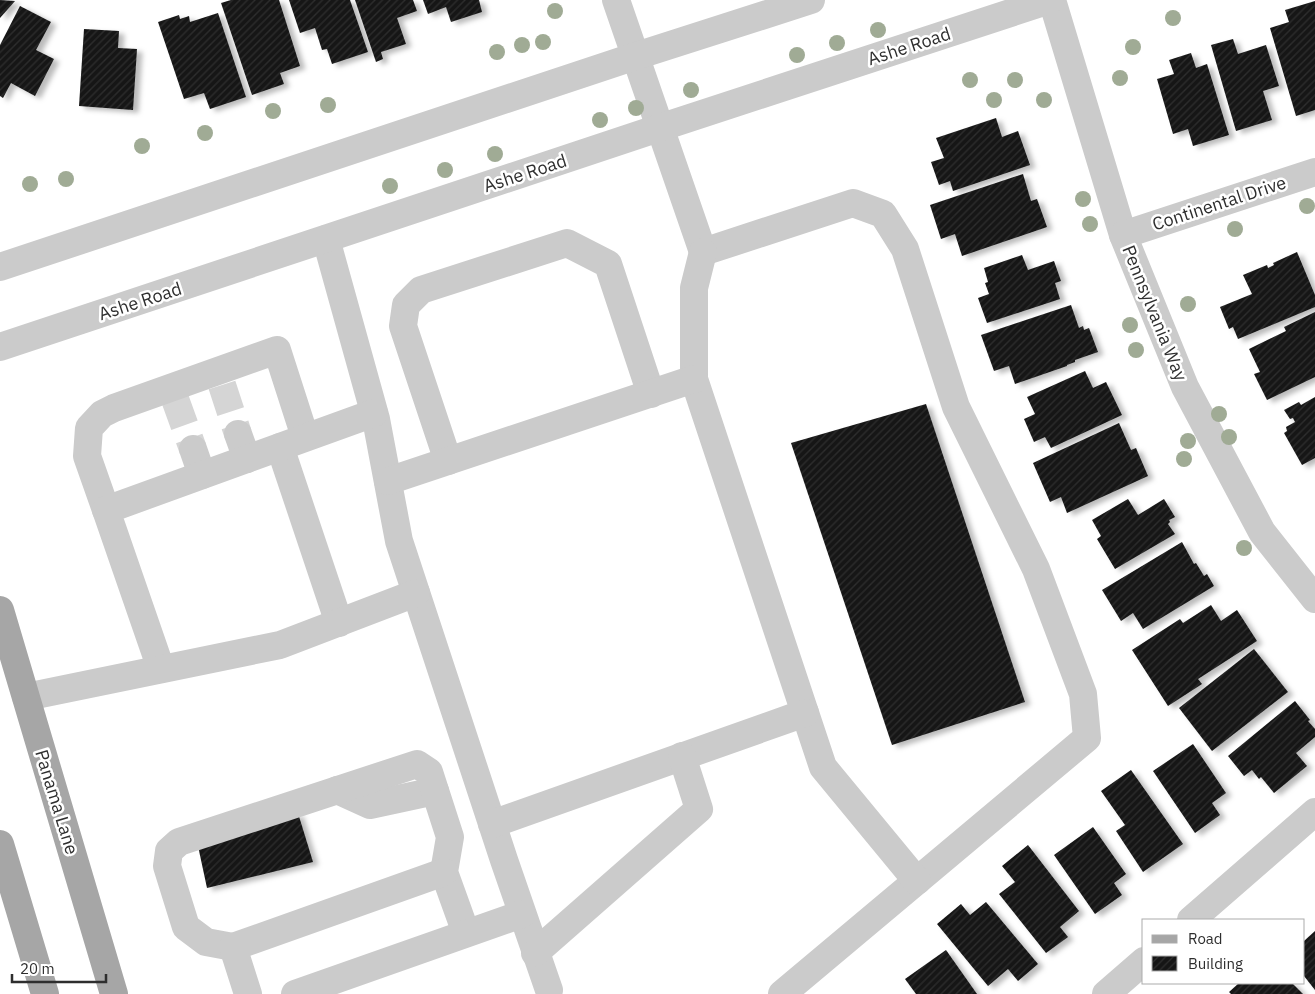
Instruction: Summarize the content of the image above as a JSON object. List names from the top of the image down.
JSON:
{
  "streets": {
    "main road": ["Panama Lane"],
    "street": ["Ashe Road", "Continental Drive", "Pennsylvania Way"]
  },
  "crossings": [
    ["Ashe Road", "Pennsylvania Way"],
    ["Continental Drive", "Pennsylvania Way"]
  ],
  "legend": ["Road", "Building"],
  "scale_bar": "20 m"
}
